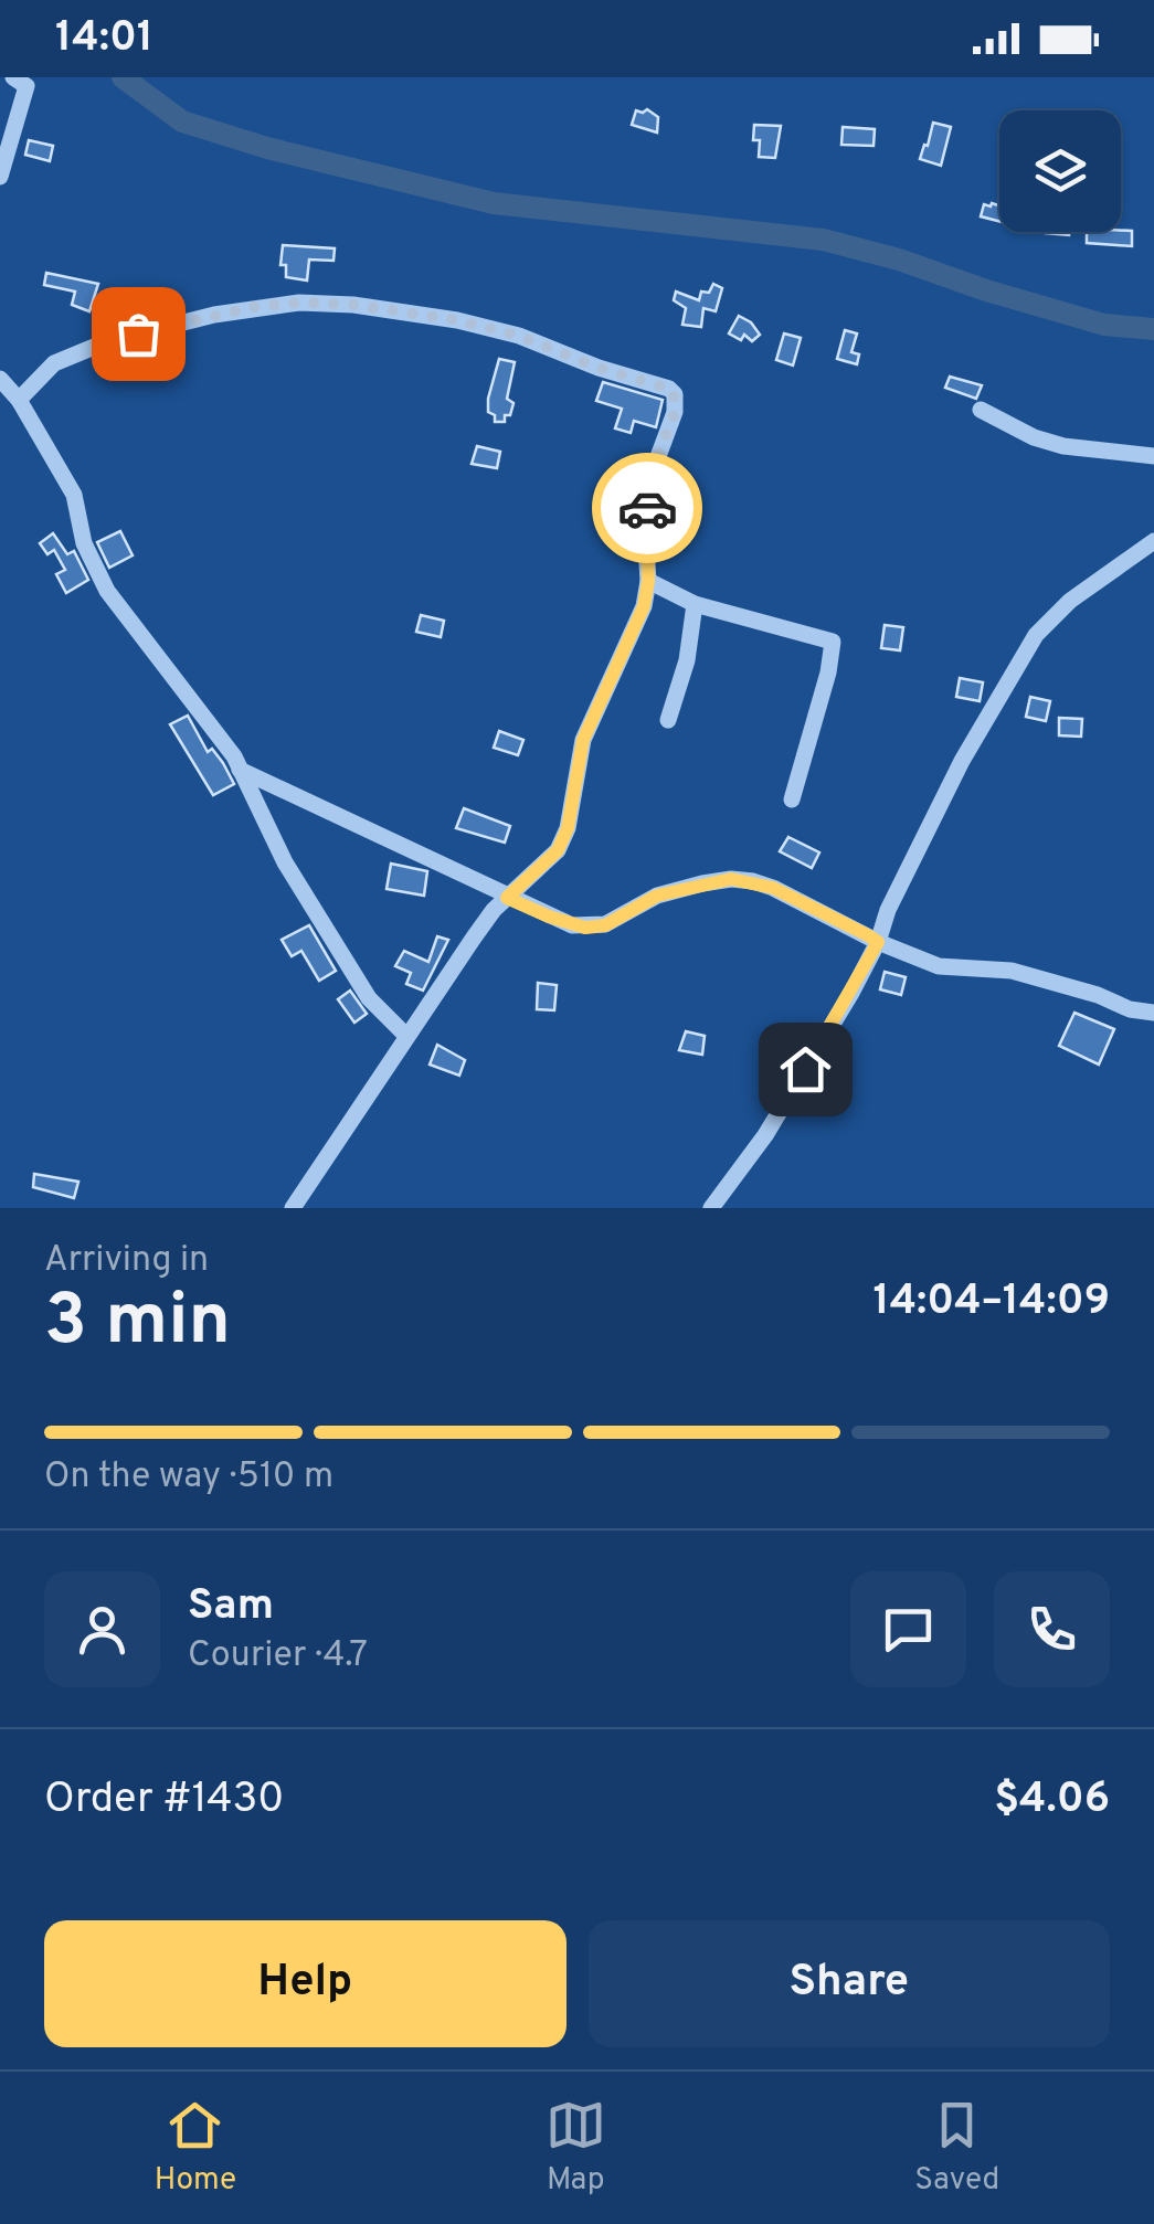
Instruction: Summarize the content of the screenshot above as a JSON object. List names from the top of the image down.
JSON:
{
  "page": {
    "status": "14:01",
    "heading": ["3 min", "Arriving in", "14:04–14:09"],
    "panel": [
      "Sam",
      "Courier · 4.7",
      "Order #1430",
      "$4.06"
    ],
    "bar": "On the way · 510 m",
    "buttons": ["Help", "Share"],
    "tabs": ["Home", "Map", "Saved"]
  }
}
